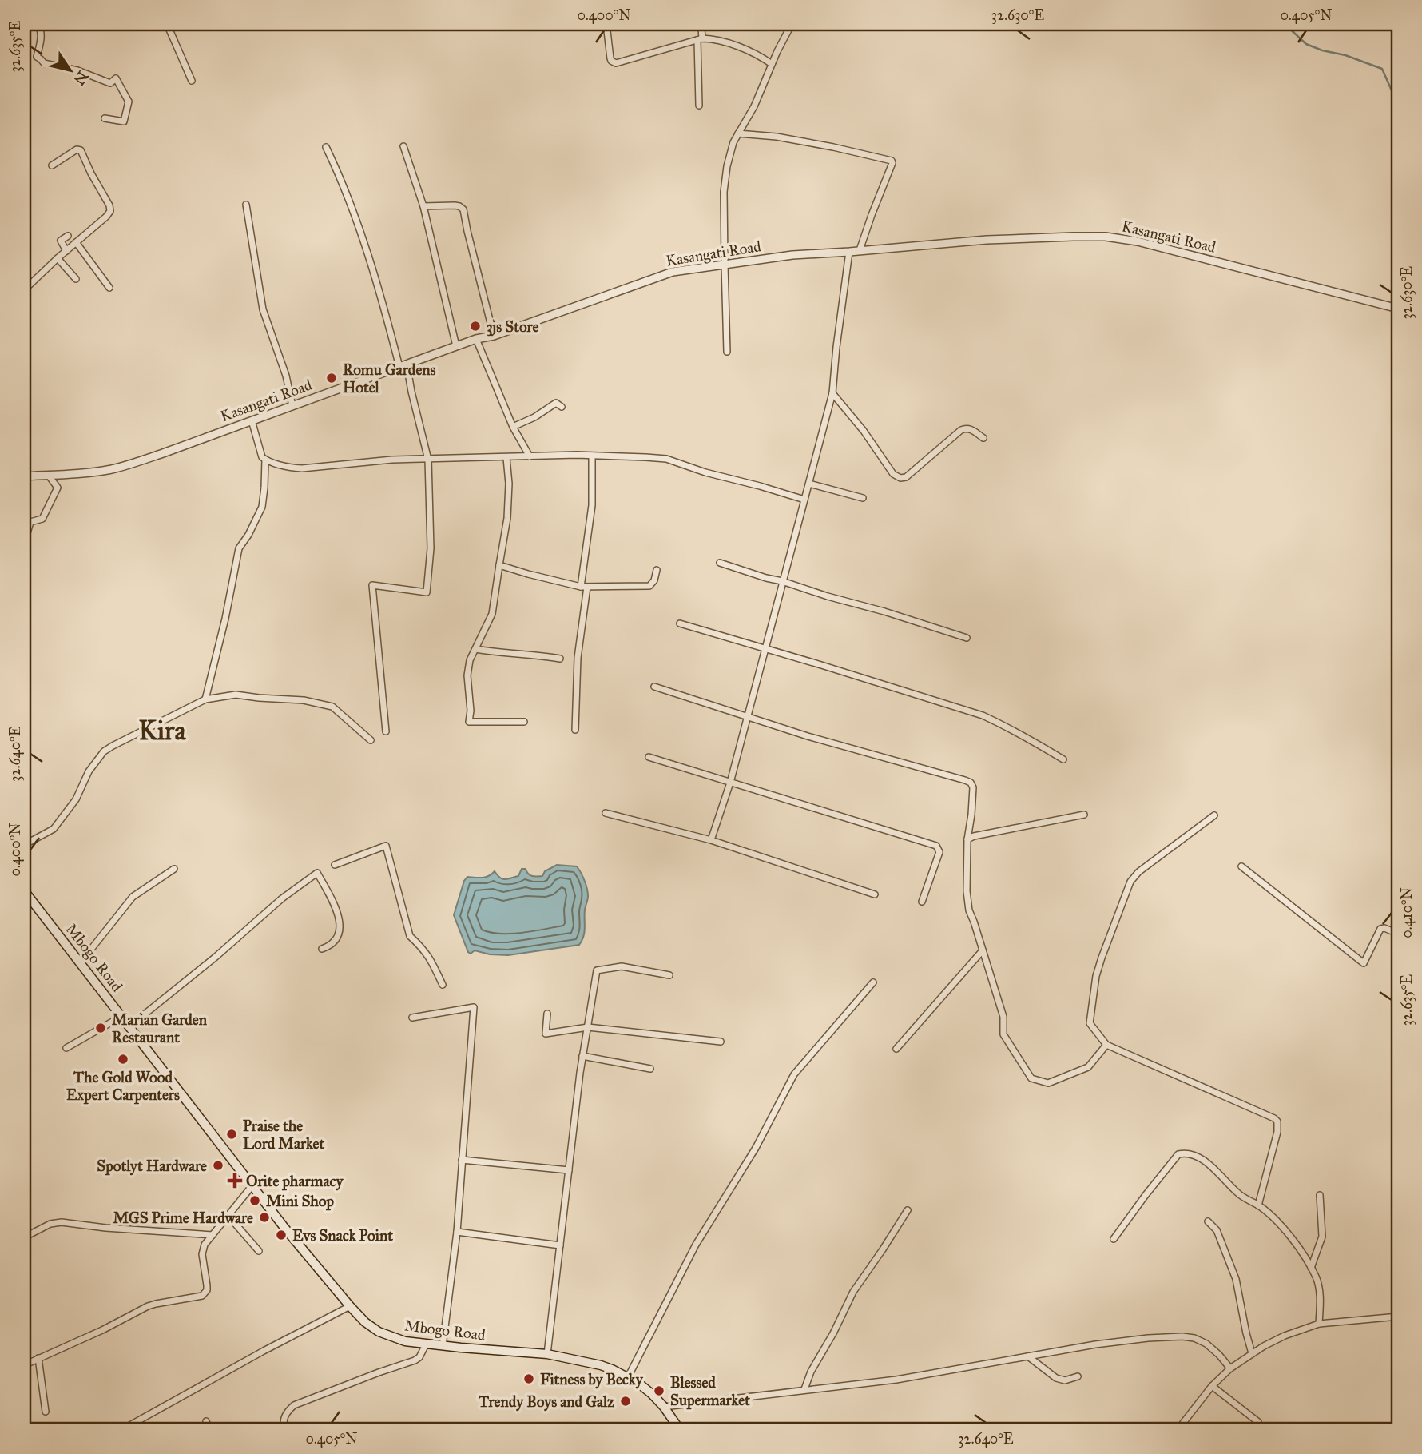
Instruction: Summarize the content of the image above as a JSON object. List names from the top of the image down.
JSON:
{
  "streets": {
    "main road": ["Mbogo Road"],
    "street": ["Kasangati Road"]
  },
  "districts": ["Kira"],
  "places": {
    "other": [
      "3js Store",
      "Romu Gardens Hotel",
      "Marian Garden Restaurant",
      "The Gold Wood Expert Carpenters",
      "Praise the Lord Market",
      "Spotlyt Hardware",
      "Mini Shop",
      "MGS Prime Hardware",
      "Evs Snack Point",
      "Fitness by Becky",
      "Blessed Supermarket",
      "Trendy Boys and Galz"
    ],
    "health": ["Orite pharmacy"]
  },
  "north": "bottom right",
  "coordinates": [
    "0.400°N",
    "32.630°E",
    "0.405°N",
    "32.635°E",
    "32.640°E",
    "0.410°N"
  ]
}
